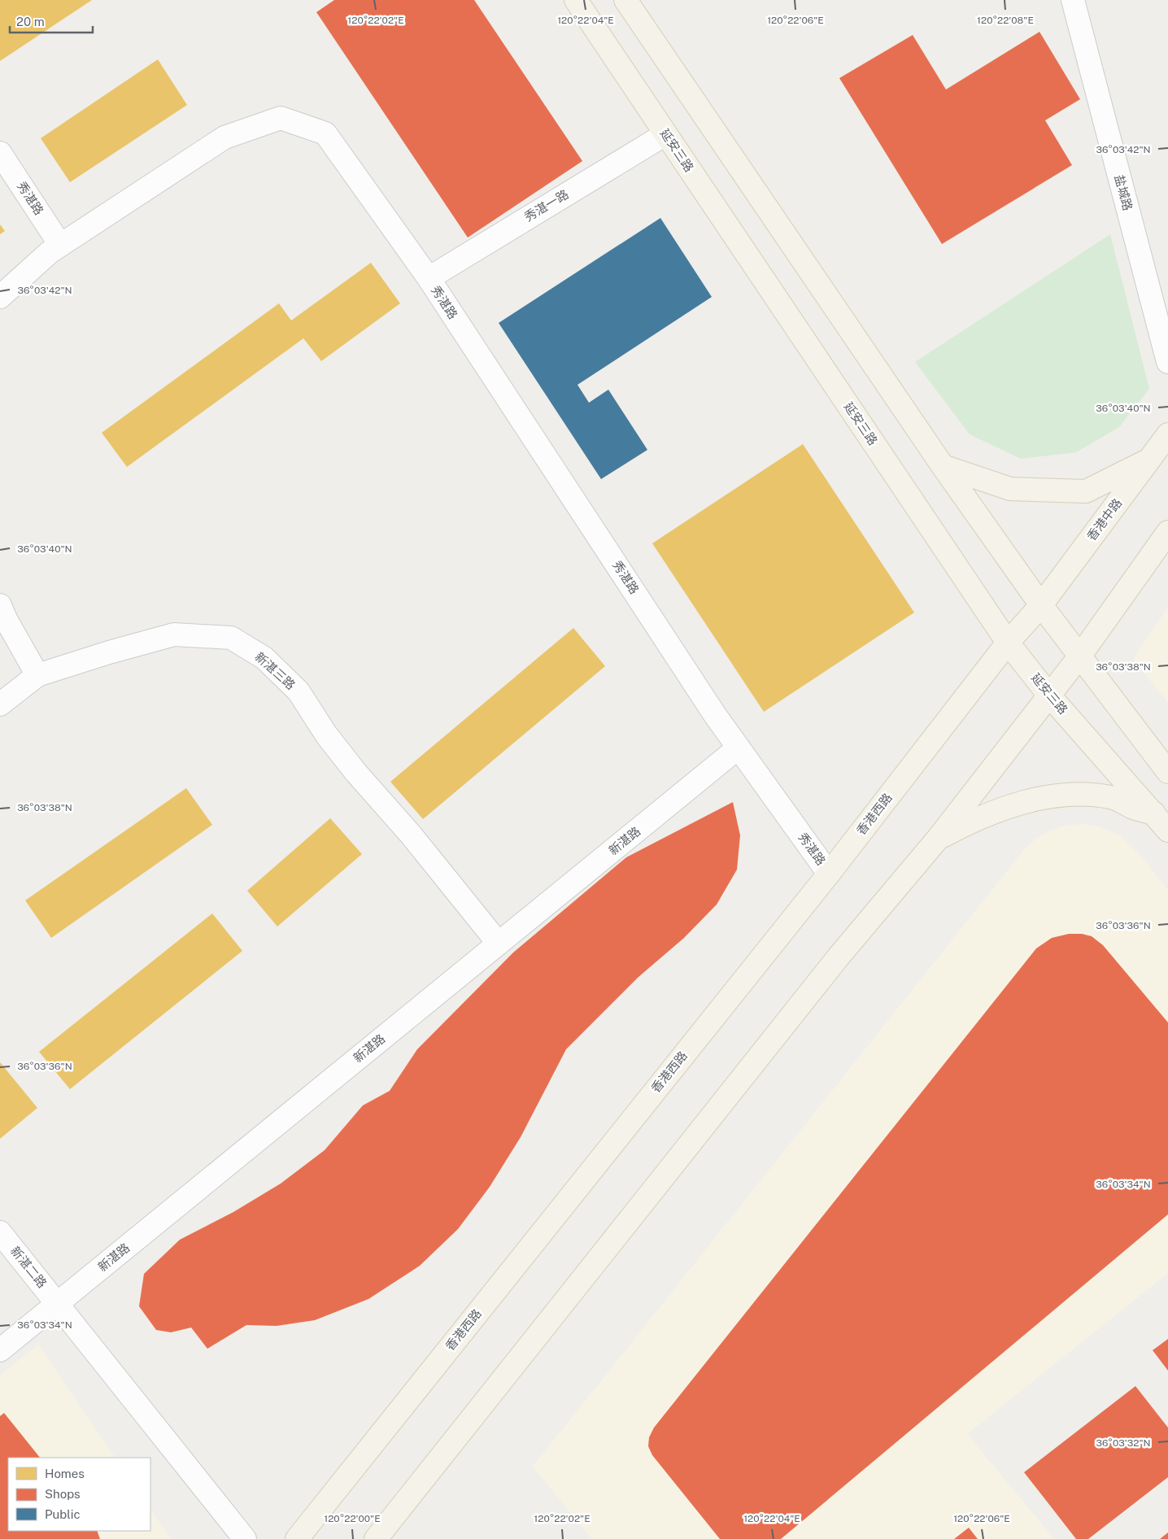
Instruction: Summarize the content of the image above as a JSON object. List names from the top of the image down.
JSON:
{
  "streets": {
    "main road": ["延安三路", "香港中路", "香港西路"],
    "street": [
      "盐城路",
      "秀湛路",
      "秀湛一路",
      "新湛三路",
      "新湛路",
      "新湛二路"
    ]
  },
  "crossings": [
    ["延安三路", "秀湛一路"],
    ["延安三路", "香港西路"],
    ["秀湛路", "秀湛一路"],
    ["秀湛路", "香港西路"],
    ["秀湛路", "新湛路"],
    ["香港中路", "香港西路"],
    ["新湛三路", "新湛路"],
    ["新湛路", "新湛二路"]
  ],
  "legend": ["Homes", "Shops", "Public"],
  "scale_bar": "20 m",
  "coordinates": [
    "120°22'02\"E",
    "120°22'04\"E",
    "120°22'06\"E",
    "120°22'08\"E",
    "36°03'42\"N",
    "36°03'40\"N",
    "36°03'38\"N",
    "36°03'36\"N",
    "36°03'34\"N",
    "36°03'32\"N",
    "120°22'00\"E"
  ]
}
